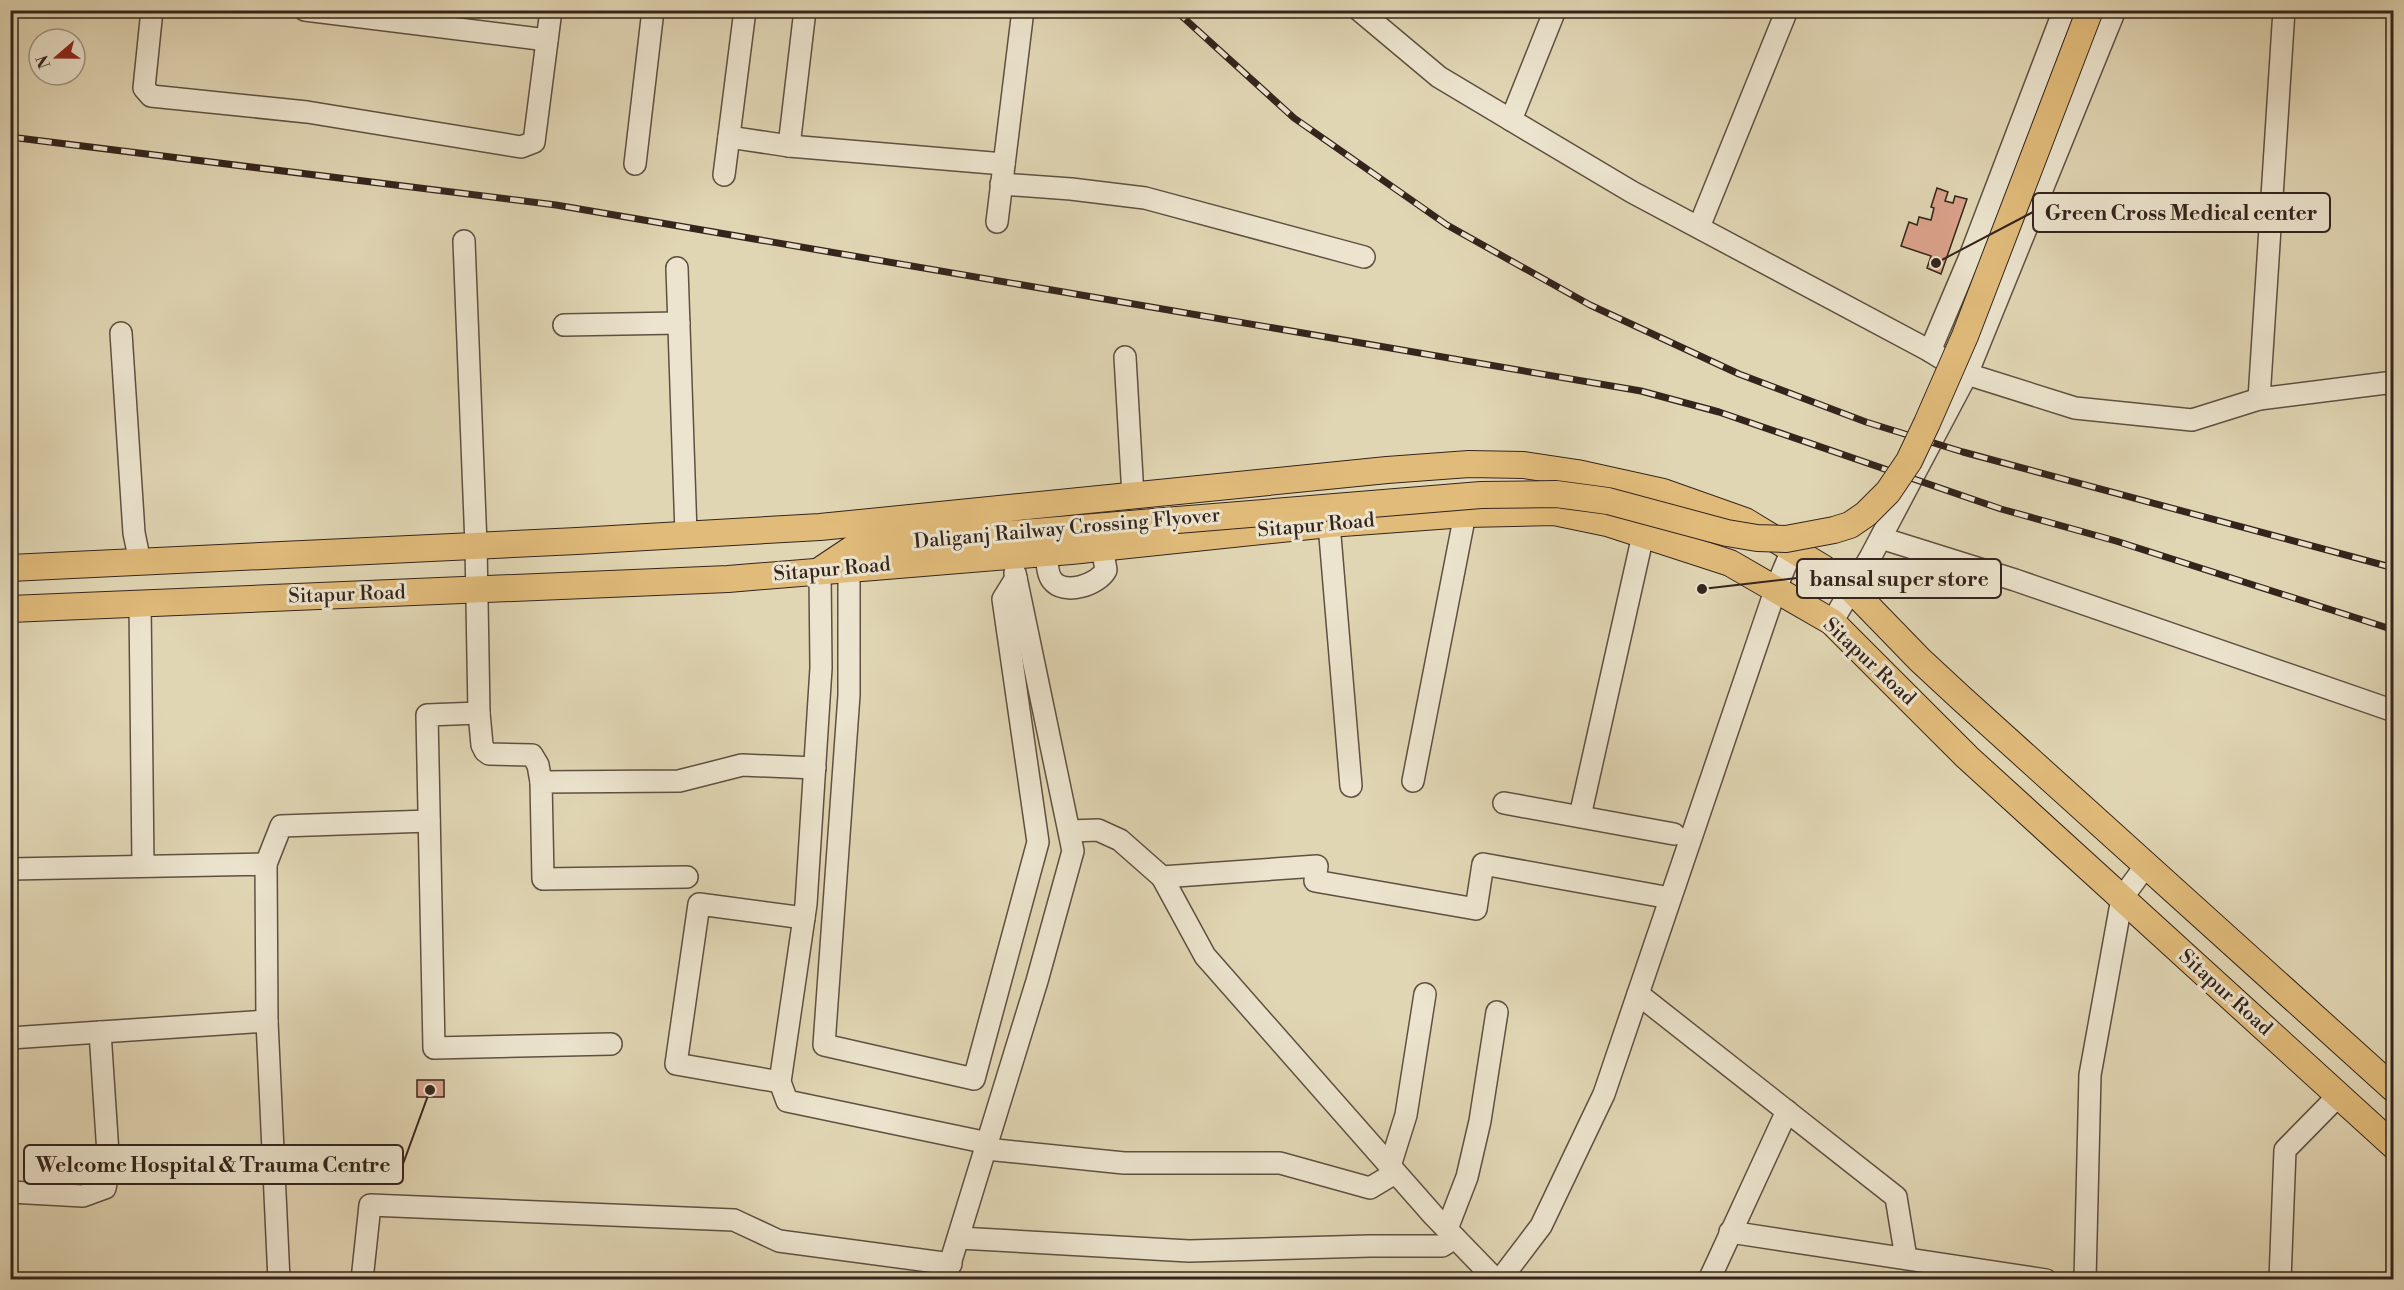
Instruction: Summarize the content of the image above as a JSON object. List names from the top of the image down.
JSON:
{
  "streets": {
    "main road": ["Sitapur Road", "Daliganj Railway Crossing Flyover"]
  },
  "crossings": [
    ["Sitapur Road", "Daliganj Railway Crossing Flyover"]
  ],
  "places": ["Green Cross Medical center", "bansal super store", "Welcome Hospital & Trauma Centre"],
  "north": "left"
}
